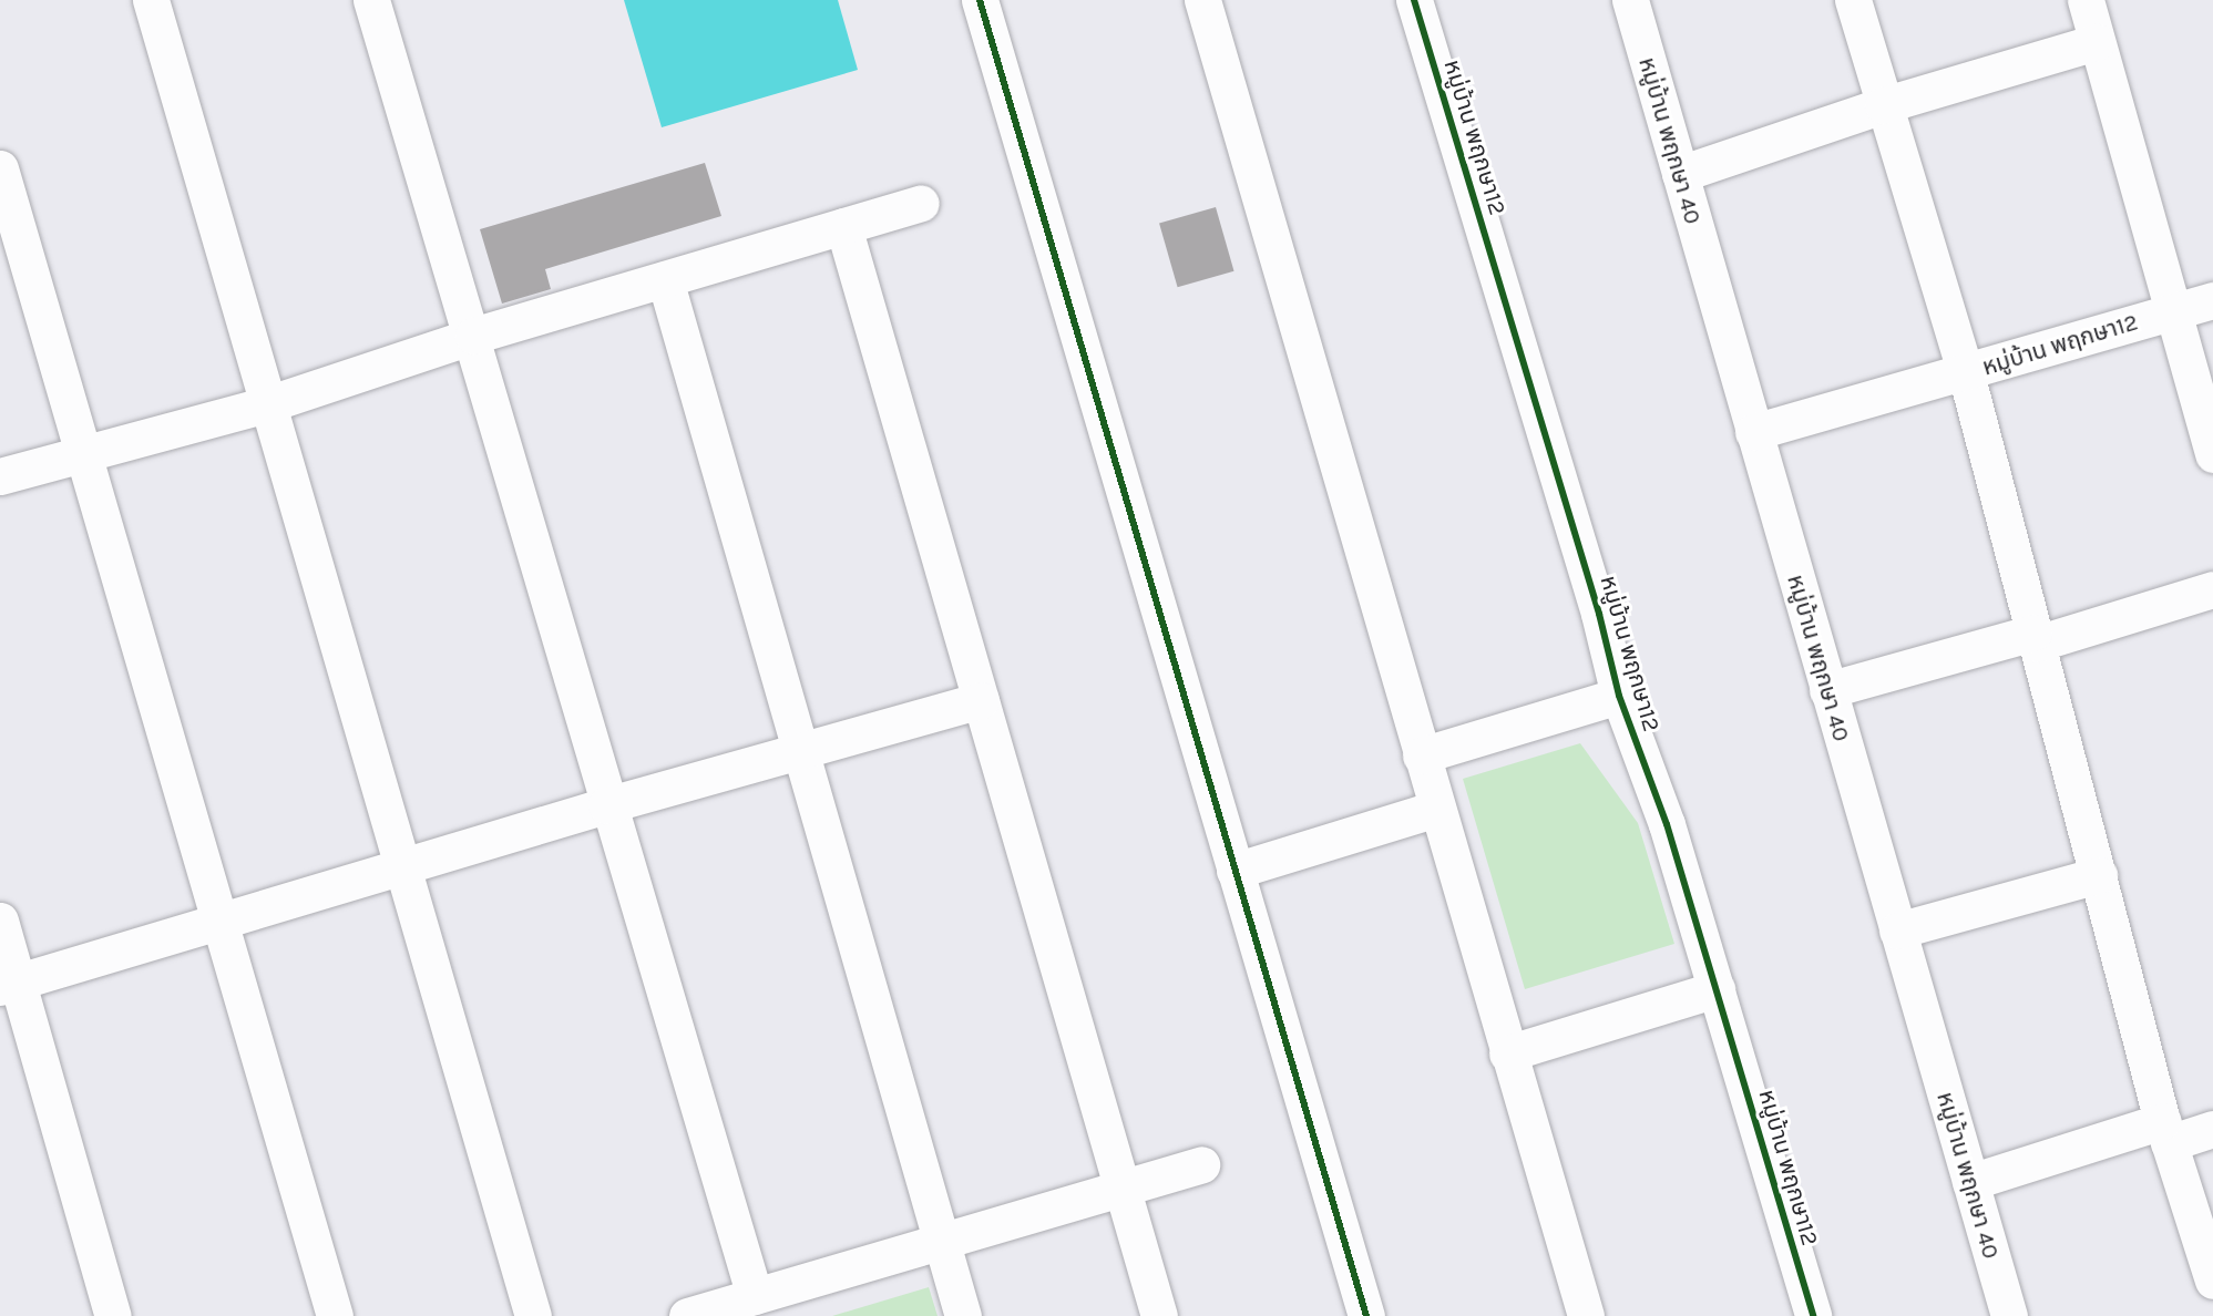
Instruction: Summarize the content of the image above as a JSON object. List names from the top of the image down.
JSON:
{
  "streets": {
    "street": ["หมู่บ้าน พฤกษา12", "หมู่บ้าน พฤกษา 40"]
  },
  "crossings": [
    ["หมู่บ้าน พฤกษา12", "หมู่บ้าน พฤกษา 40"]
  ]
}
